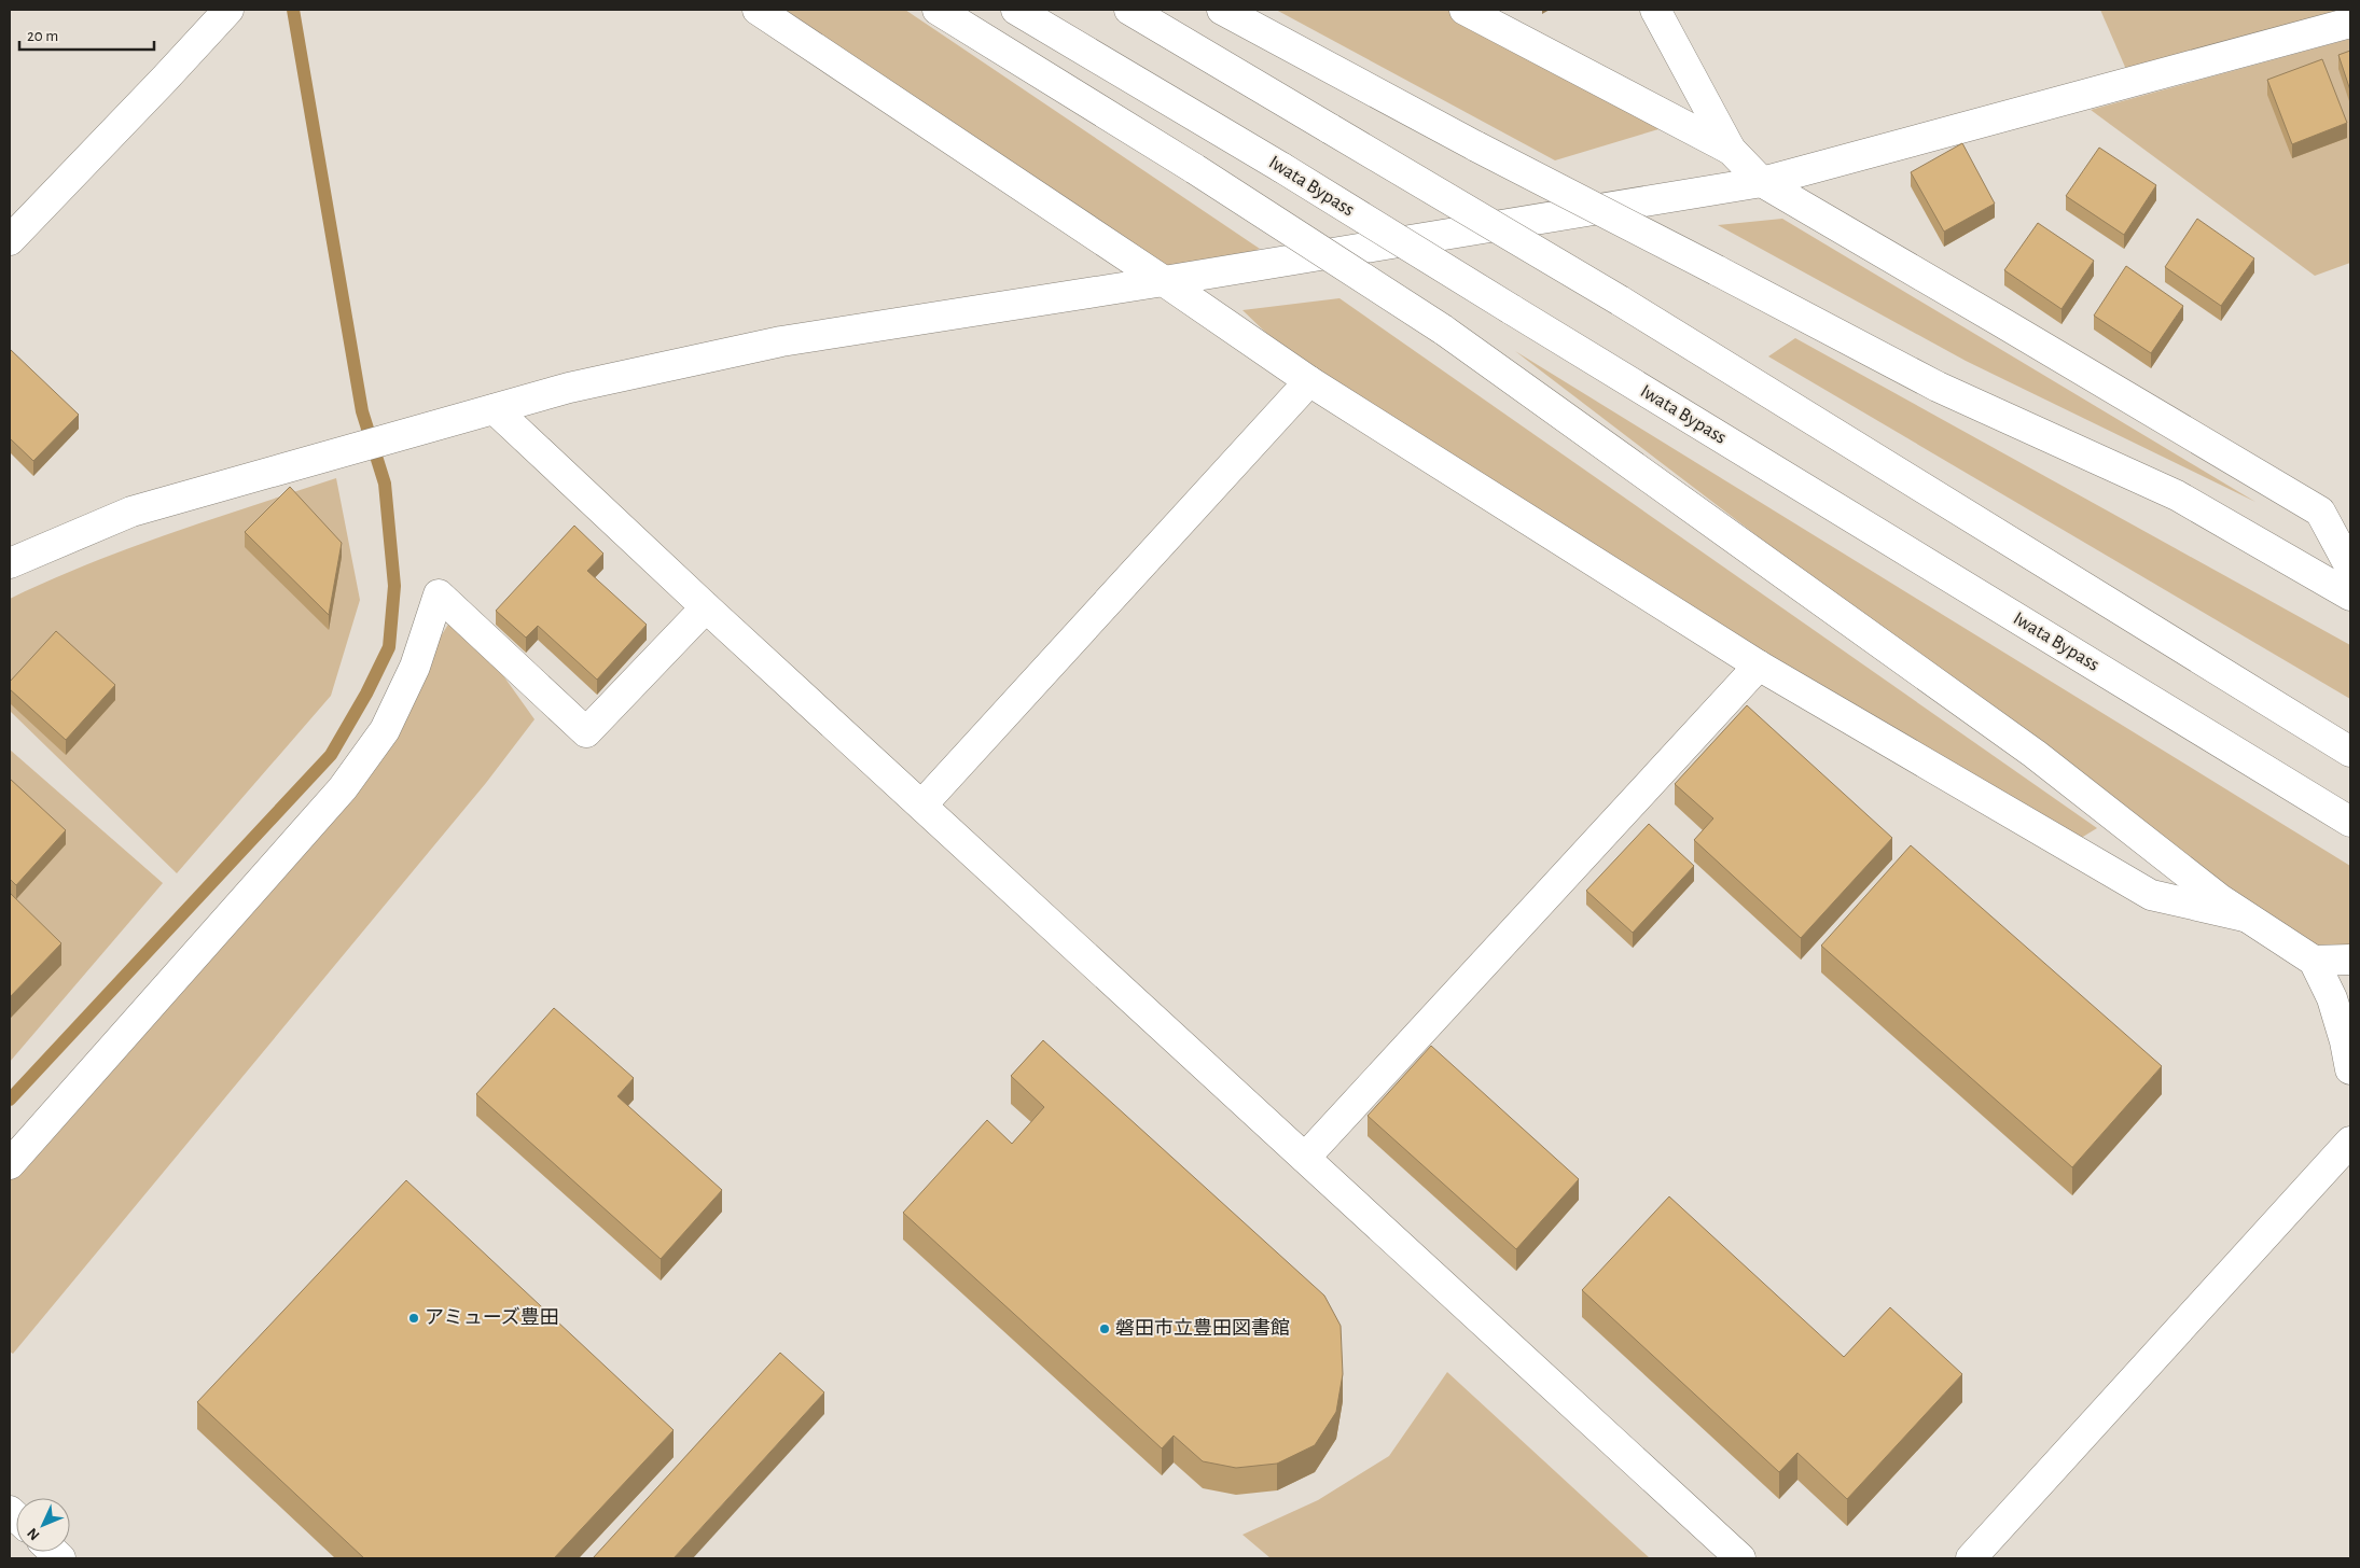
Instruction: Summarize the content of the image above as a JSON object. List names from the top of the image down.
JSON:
{
  "streets": {
    "main road": ["Iwata Bypass"]
  },
  "places": ["アミューズ豊田", "磐田市立豊田図書館"],
  "scale_bar": "20 m",
  "north": "bottom left"
}
